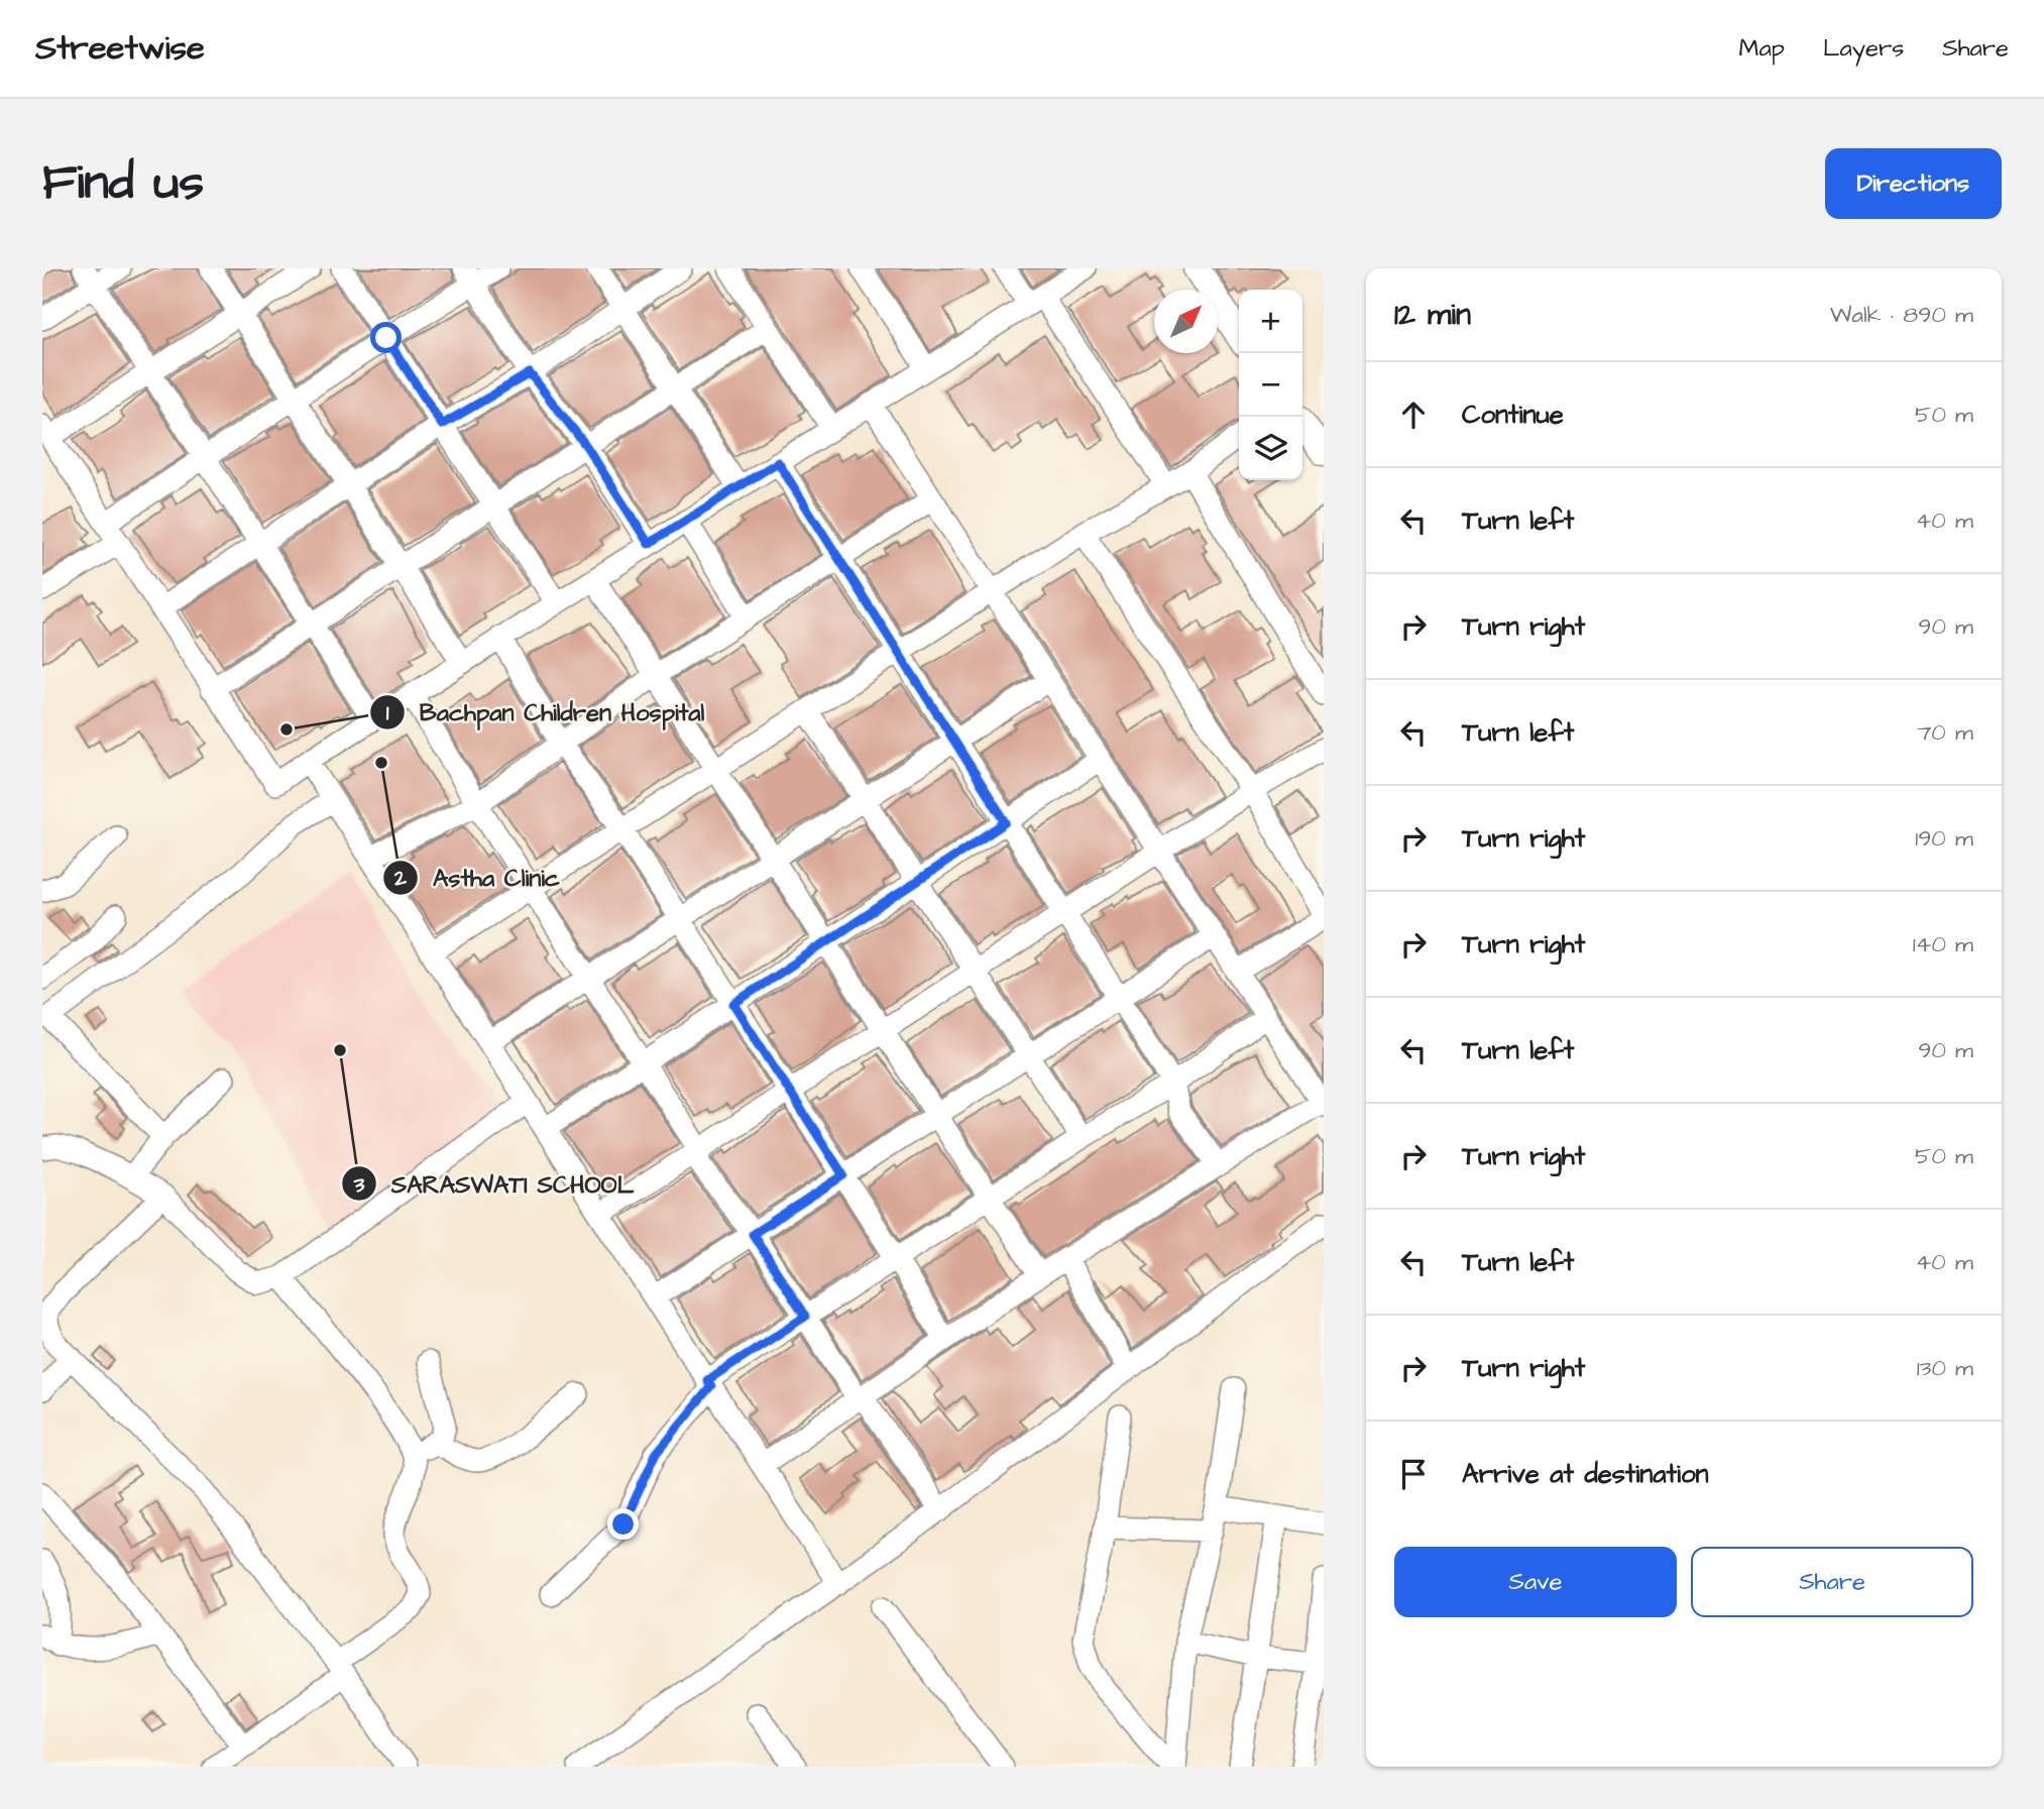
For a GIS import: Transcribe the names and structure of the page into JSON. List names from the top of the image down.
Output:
{
  "places": ["Bachpan Children Hospital", "Astha Clinic", "SARASWATI SCHOOL"],
  "north": "top right",
  "page": {
    "header": "Streetwise",
    "nav": ["Map", "Layers", "Share"],
    "buttons": [
      "Directions",
      ["Save", "Share"]
    ],
    "title": "Find us",
    "heading": ["12 min", "Walk · 890 m"],
    "map_buttons": ["+", "−"],
    "list": [
      ["Continue", "50 m"],
      ["Turn left", "40 m"],
      ["Turn right", "90 m"],
      ["Turn left", "70 m"],
      ["Turn right", "190 m"],
      ["Turn right", "140 m"],
      ["Turn left", "90 m"],
      ["Turn right", "50 m"],
      ["Turn left", "40 m"],
      ["Turn right", "130 m"],
      "Arrive at destination"
    ]
  }
}
